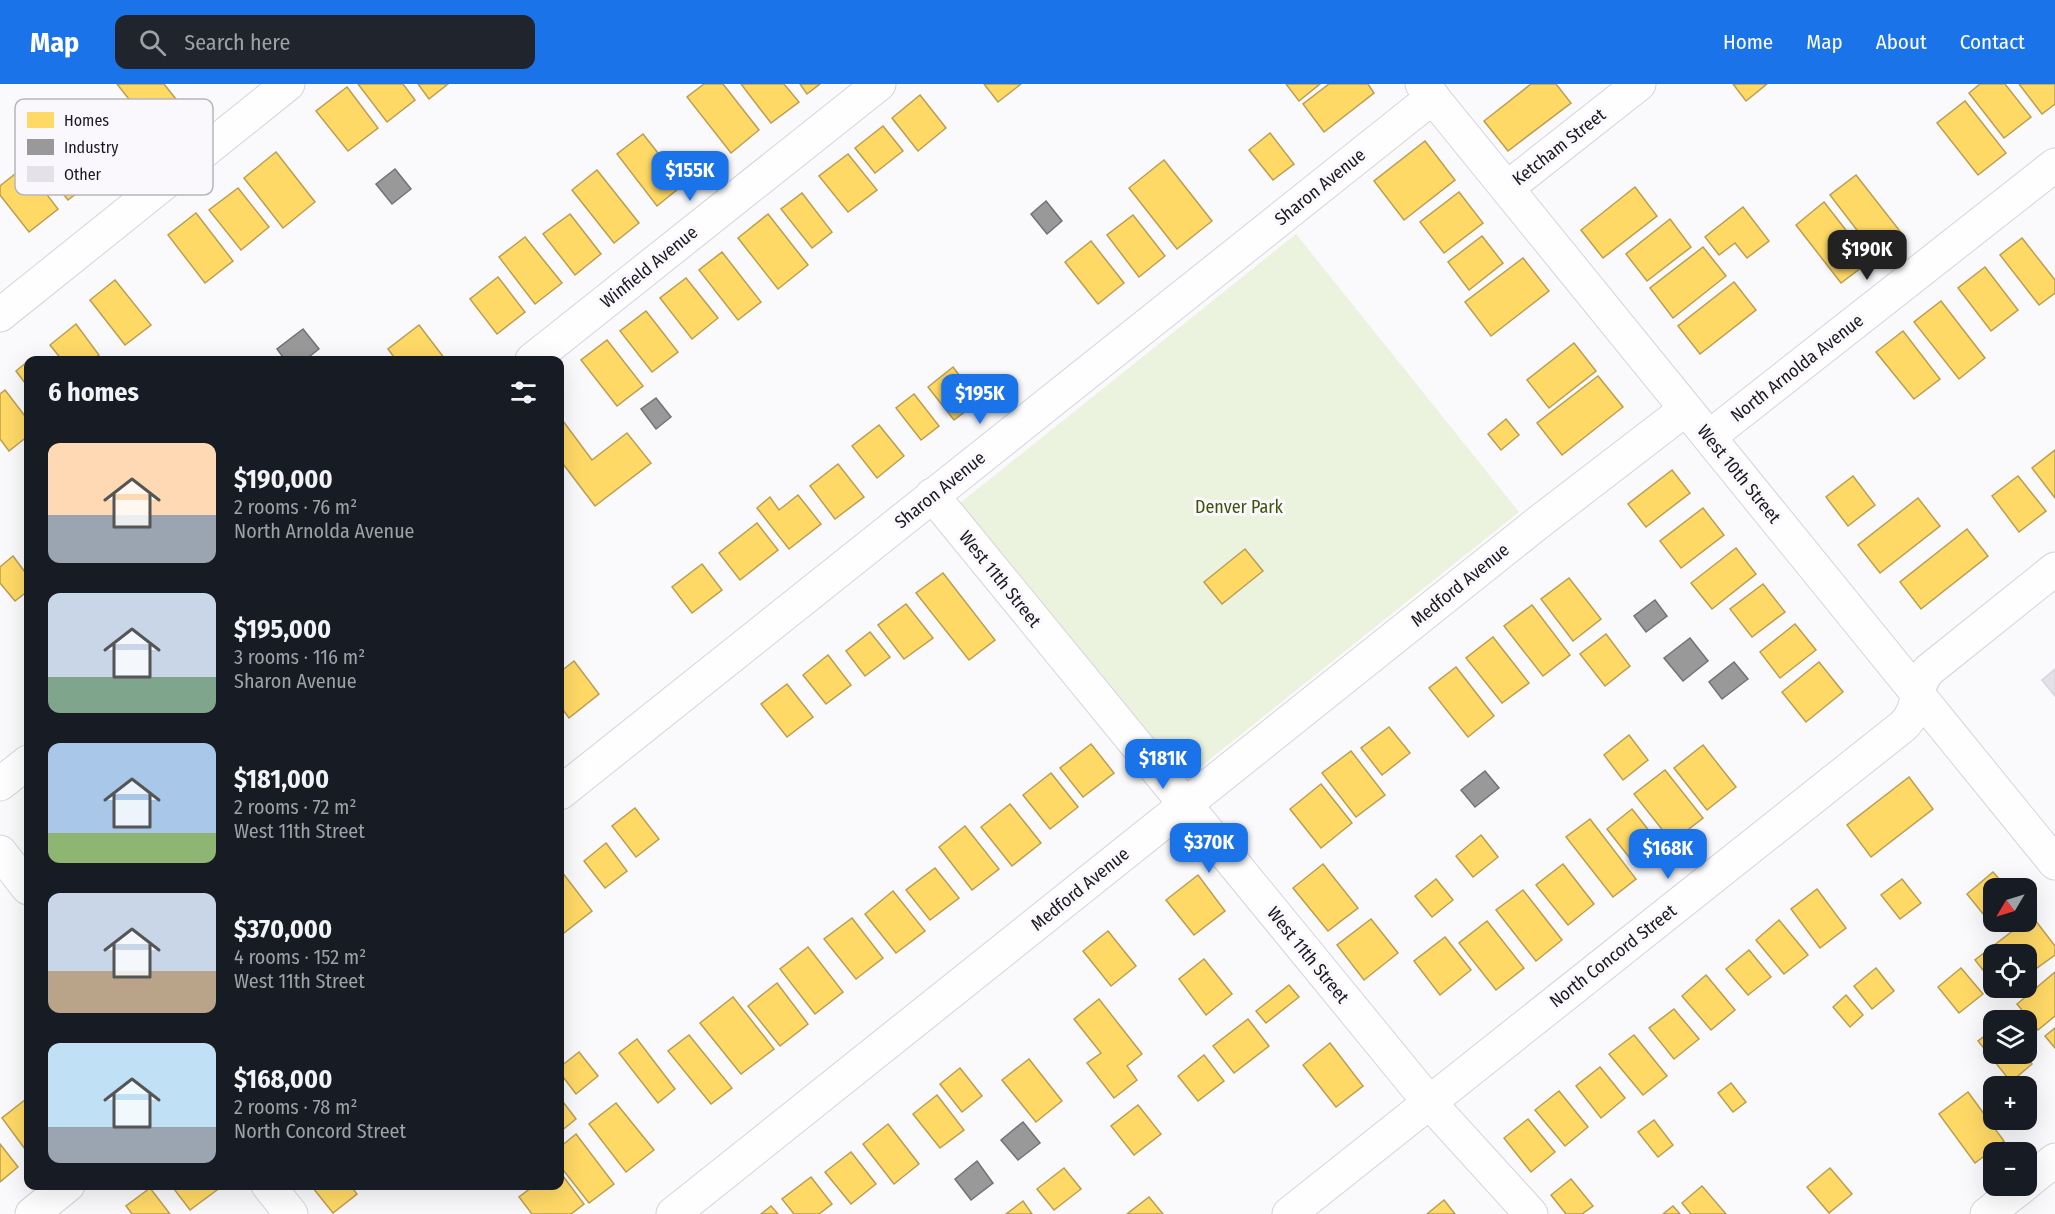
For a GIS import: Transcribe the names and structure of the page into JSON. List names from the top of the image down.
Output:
{
  "streets": {
    "street": [
      "Ketcham Street",
      "Sharon Avenue",
      "Winfield Avenue",
      "North Arnolda Avenue",
      "West 10th Street",
      "West 11th Street",
      "Medford Avenue",
      "North Concord Street"
    ]
  },
  "crossings": [
    ["Ketcham Street", "West 10th Street"],
    ["Sharon Avenue", "West 10th Street"],
    ["Sharon Avenue", "West 11th Street"],
    ["North Arnolda Avenue", "West 10th Street"],
    ["West 10th Street", "Medford Avenue"],
    ["West 10th Street", "North Concord Street"],
    ["West 11th Street", "Medford Avenue"],
    ["West 11th Street", "North Concord Street"]
  ],
  "parks": ["Denver Park"],
  "legend": ["Homes", "Industry", "Other"],
  "north": "bottom left",
  "page": {
    "header": "Map",
    "search": "Search here",
    "nav": [
      "Home",
      "Map",
      "About",
      "Contact"
    ],
    "price": [
      "$155K",
      "$190K",
      "$195K",
      "$181K",
      "$370K",
      "$168K"
    ],
    "heading": "6 homes",
    "list": [
      {
        "name": "$190,000",
        "note": "2 rooms · 76 m² · North Arnolda Avenue"
      },
      {
        "name": "$195,000",
        "note": "3 rooms · 116 m² · Sharon Avenue"
      },
      {
        "name": "$181,000",
        "note": "2 rooms · 72 m² · West 11th Street"
      },
      {
        "name": "$370,000",
        "note": "4 rooms · 152 m² · West 11th Street"
      },
      {
        "name": "$168,000",
        "note": "2 rooms · 78 m² · North Concord Street"
      }
    ],
    "map_buttons": ["+", "−"]
  }
}
